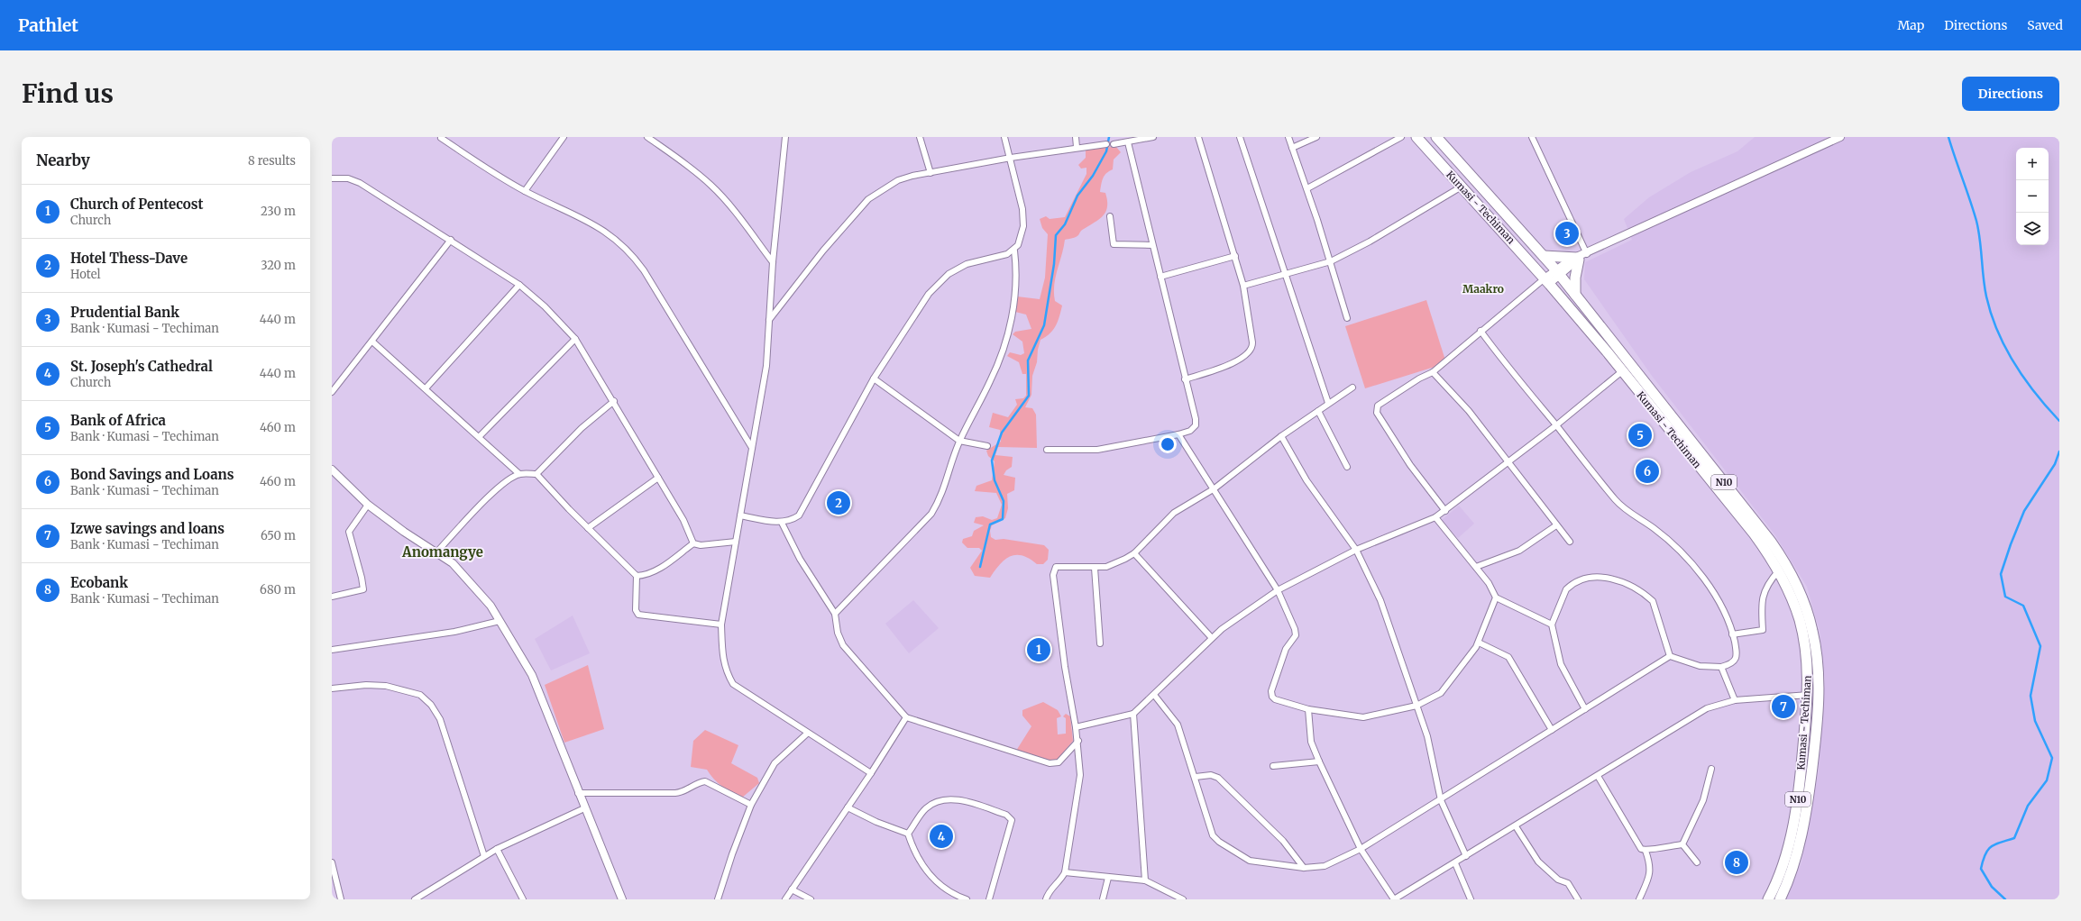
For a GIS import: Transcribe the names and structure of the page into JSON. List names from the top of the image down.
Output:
{
  "streets": {
    "highway": ["Kumasi - Techiman", "N10"]
  },
  "districts": ["Maakro", "Anomangye"],
  "page": {
    "header": "Pathlet",
    "nav": ["Map", "Directions", "Saved"],
    "buttons": "Directions",
    "title": "Find us",
    "heading": ["Nearby", "8 results"],
    "map_buttons": ["+", "−"],
    "list": [
      {
        "mark": "1",
        "name": "Church of Pentecost",
        "note": "Church",
        "value": "230 m"
      },
      {
        "mark": "2",
        "name": "Hotel Thess-Dave",
        "note": "Hotel",
        "value": "320 m"
      },
      {
        "mark": "3",
        "name": "Prudential Bank",
        "note": "Bank · Kumasi - Techiman",
        "value": "440 m"
      },
      {
        "mark": "4",
        "name": "St. Joseph's Cathedral",
        "note": "Church",
        "value": "440 m"
      },
      {
        "mark": "5",
        "name": "Bank of Africa",
        "note": "Bank · Kumasi - Techiman",
        "value": "460 m"
      },
      {
        "mark": "6",
        "name": "Bond Savings and Loans",
        "note": "Bank · Kumasi - Techiman",
        "value": "460 m"
      },
      {
        "mark": "7",
        "name": "Izwe savings and loans",
        "note": "Bank · Kumasi - Techiman",
        "value": "650 m"
      },
      {
        "mark": "8",
        "name": "Ecobank",
        "note": "Bank · Kumasi - Techiman",
        "value": "680 m"
      }
    ],
    "pins": [
      "3",
      "5",
      "6",
      "2",
      "1",
      "7",
      "4",
      "8"
    ]
  }
}
